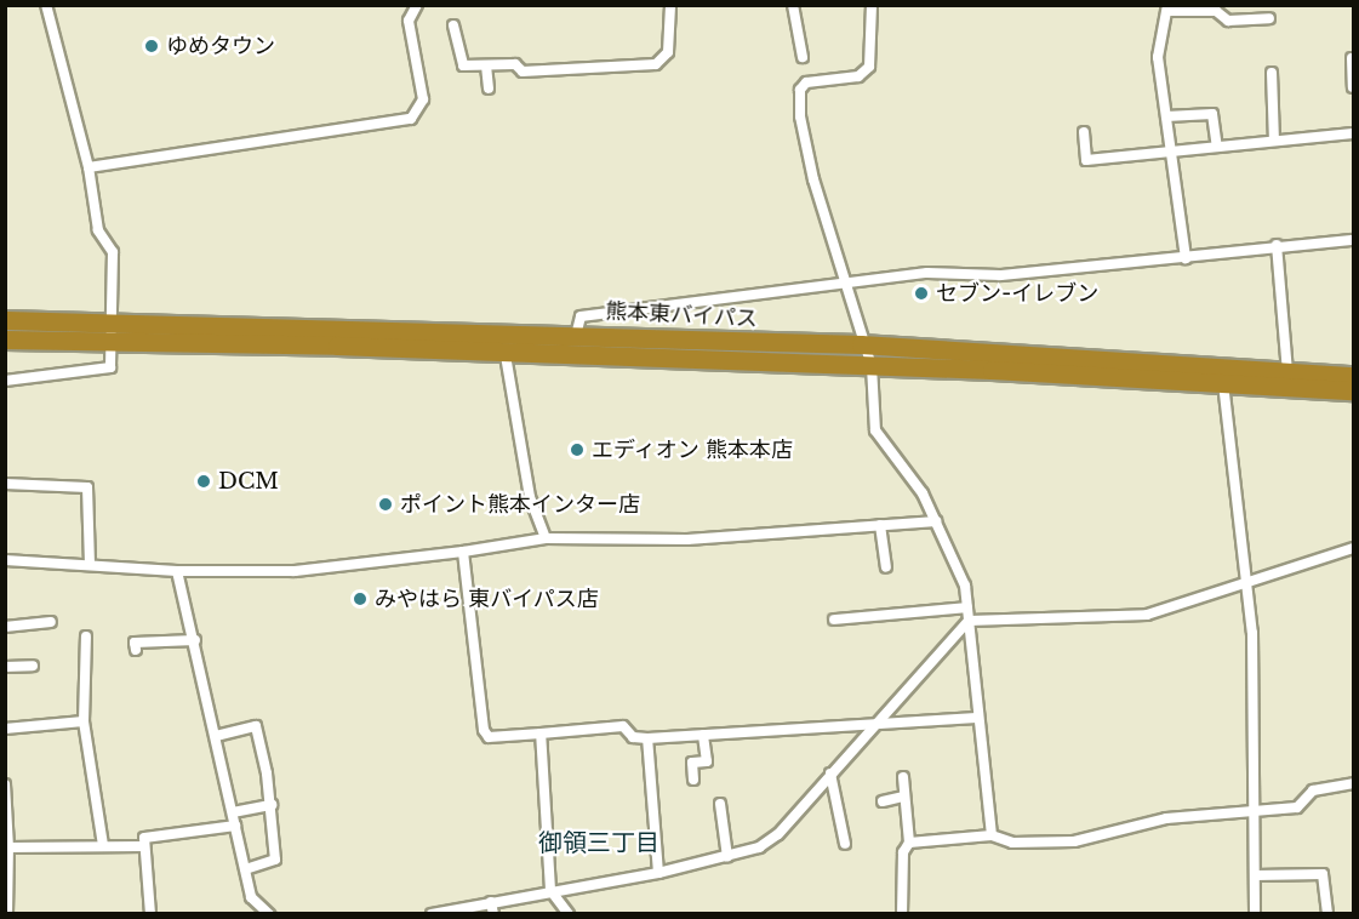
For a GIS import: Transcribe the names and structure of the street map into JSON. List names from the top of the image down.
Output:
{
  "streets": {
    "highway": ["熊本東バイパス"]
  },
  "districts": ["御領三丁目"],
  "places": [
    "ゆめタウン",
    "セブン-イレブン",
    "エディオン 熊本本店",
    "DCM",
    "ポイント熊本インター店",
    "みやはら 東バイパス店"
  ]
}
